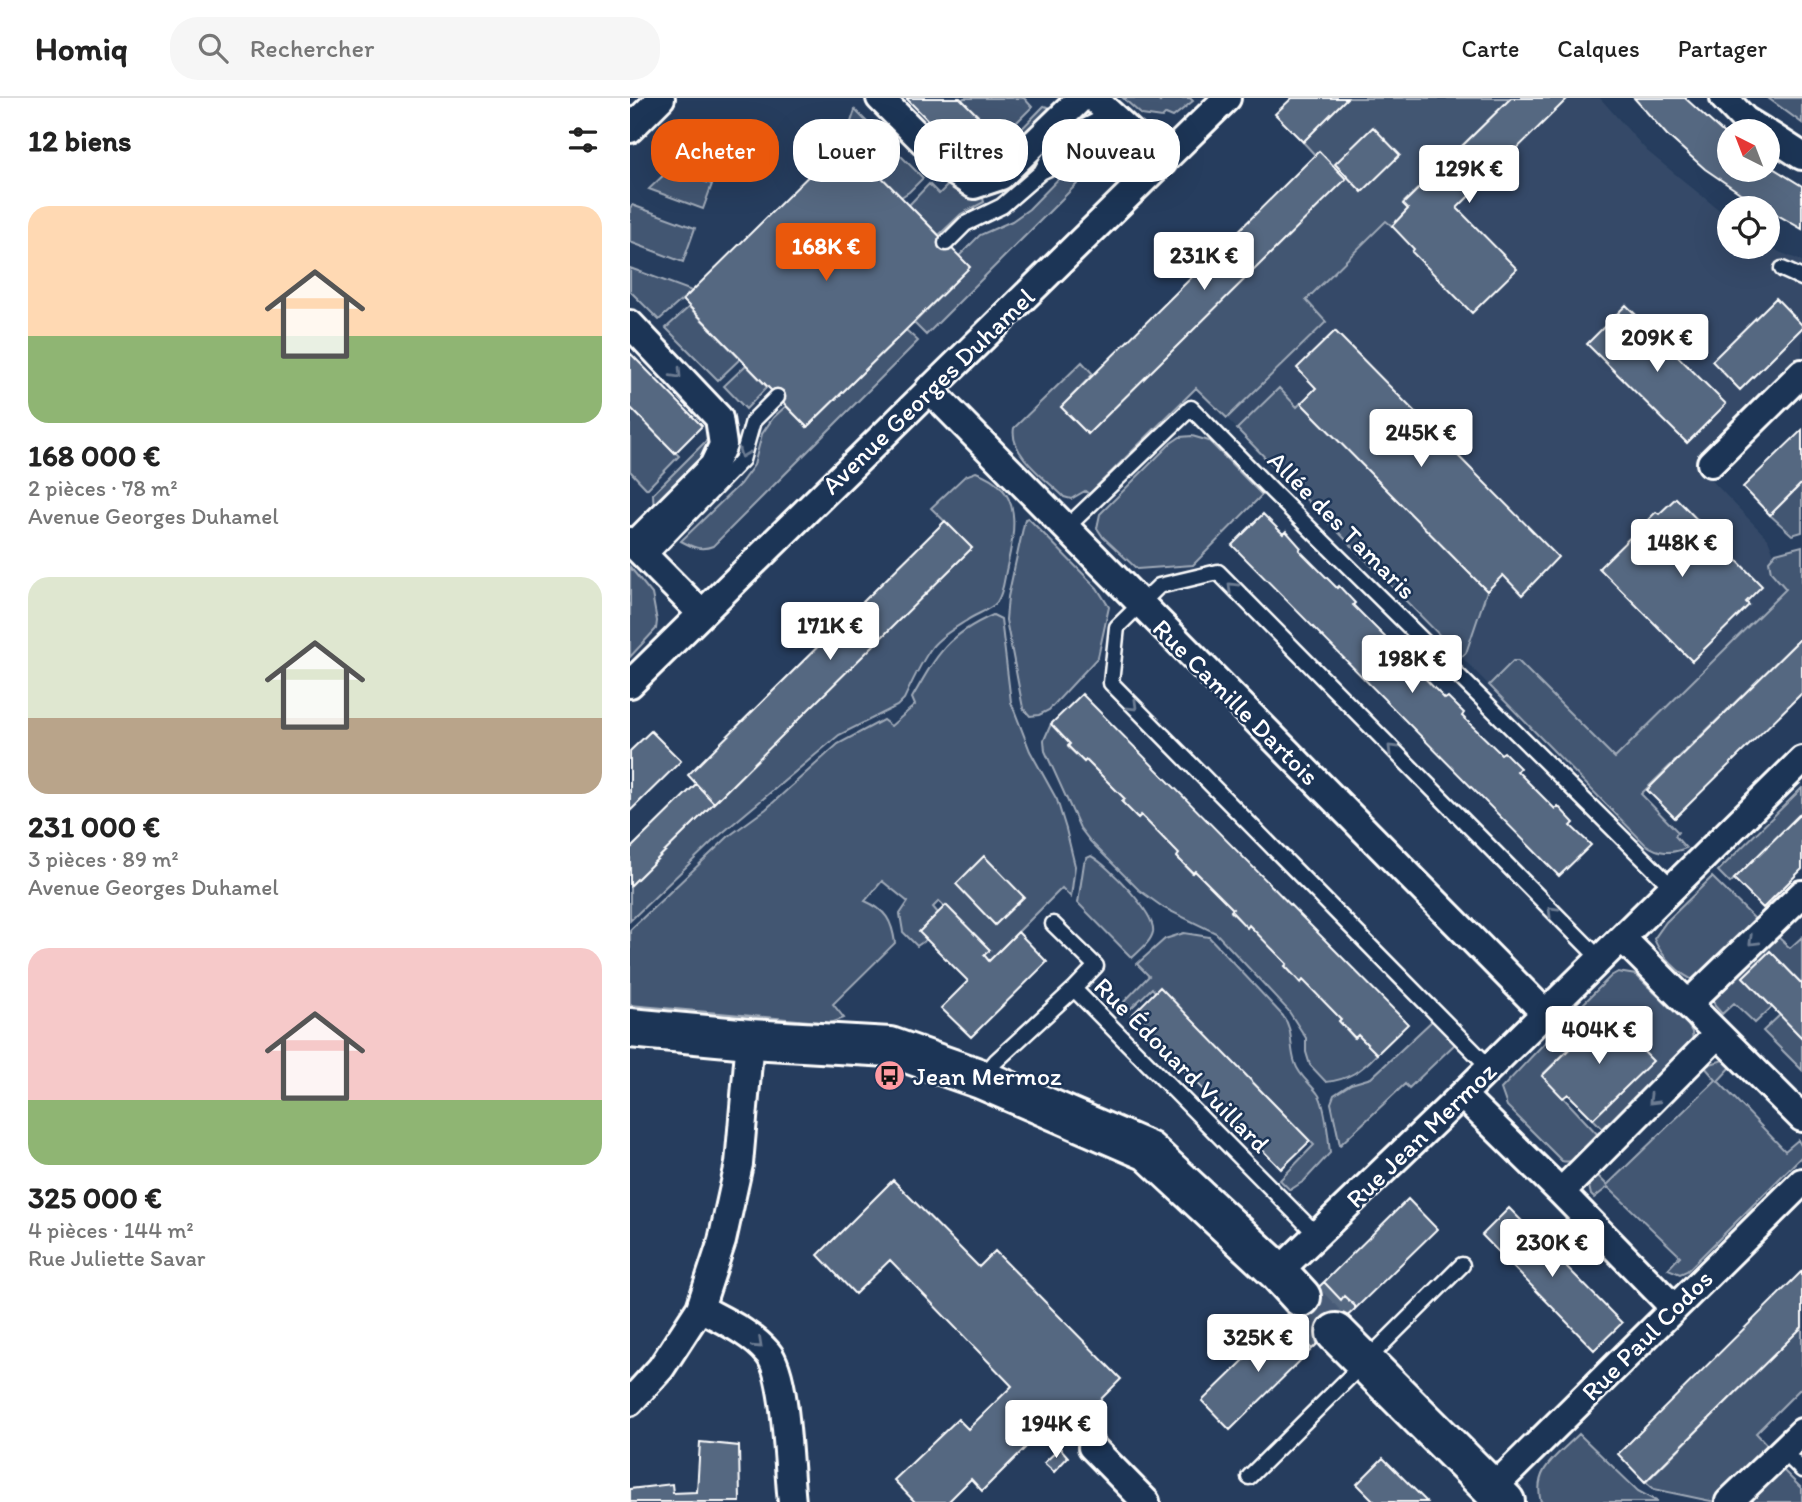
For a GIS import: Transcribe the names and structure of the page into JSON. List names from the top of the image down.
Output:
{
  "streets": {
    "street": [
      "Avenue Georges Duhamel",
      "Rue Camille Dartois",
      "Rue Jean Mermoz",
      "Rue Paul Codos"
    ],
    "lane": ["Allée des Tamaris", "Rue Édouard Vuillard"]
  },
  "crossings": [
    ["Avenue Georges Duhamel", "Rue Camille Dartois"],
    ["Allée des Tamaris", "Rue Camille Dartois"],
    ["Allée des Tamaris", "Rue Jean Mermoz"],
    ["Rue Camille Dartois", "Rue Jean Mermoz"],
    ["Rue Édouard Vuillard", "Rue Jean Mermoz"]
  ],
  "places": {
    "bus stop": ["Jean Mermoz"]
  },
  "north": "top left",
  "page": {
    "header": "Homiq",
    "search": "Rechercher",
    "nav": ["Carte", "Calques", "Partager"],
    "heading": "12 biens",
    "chip": [
      "Acheter",
      "Louer",
      "Filtres",
      "Nouveau"
    ],
    "price": [
      "129K €",
      "168K €",
      "231K €",
      "209K €",
      "245K €",
      "148K €",
      "171K €",
      "198K €",
      "404K €",
      "230K €",
      "325K €",
      "194K €"
    ],
    "list": [
      {
        "name": "168 000 €",
        "note": "2 pièces · 78 m² · Avenue Georges Duhamel"
      },
      {
        "name": "231 000 €",
        "note": "3 pièces · 89 m² · Avenue Georges Duhamel"
      },
      {
        "name": "325 000 €",
        "note": "4 pièces · 144 m² · Rue Juliette Savar"
      }
    ]
  }
}
